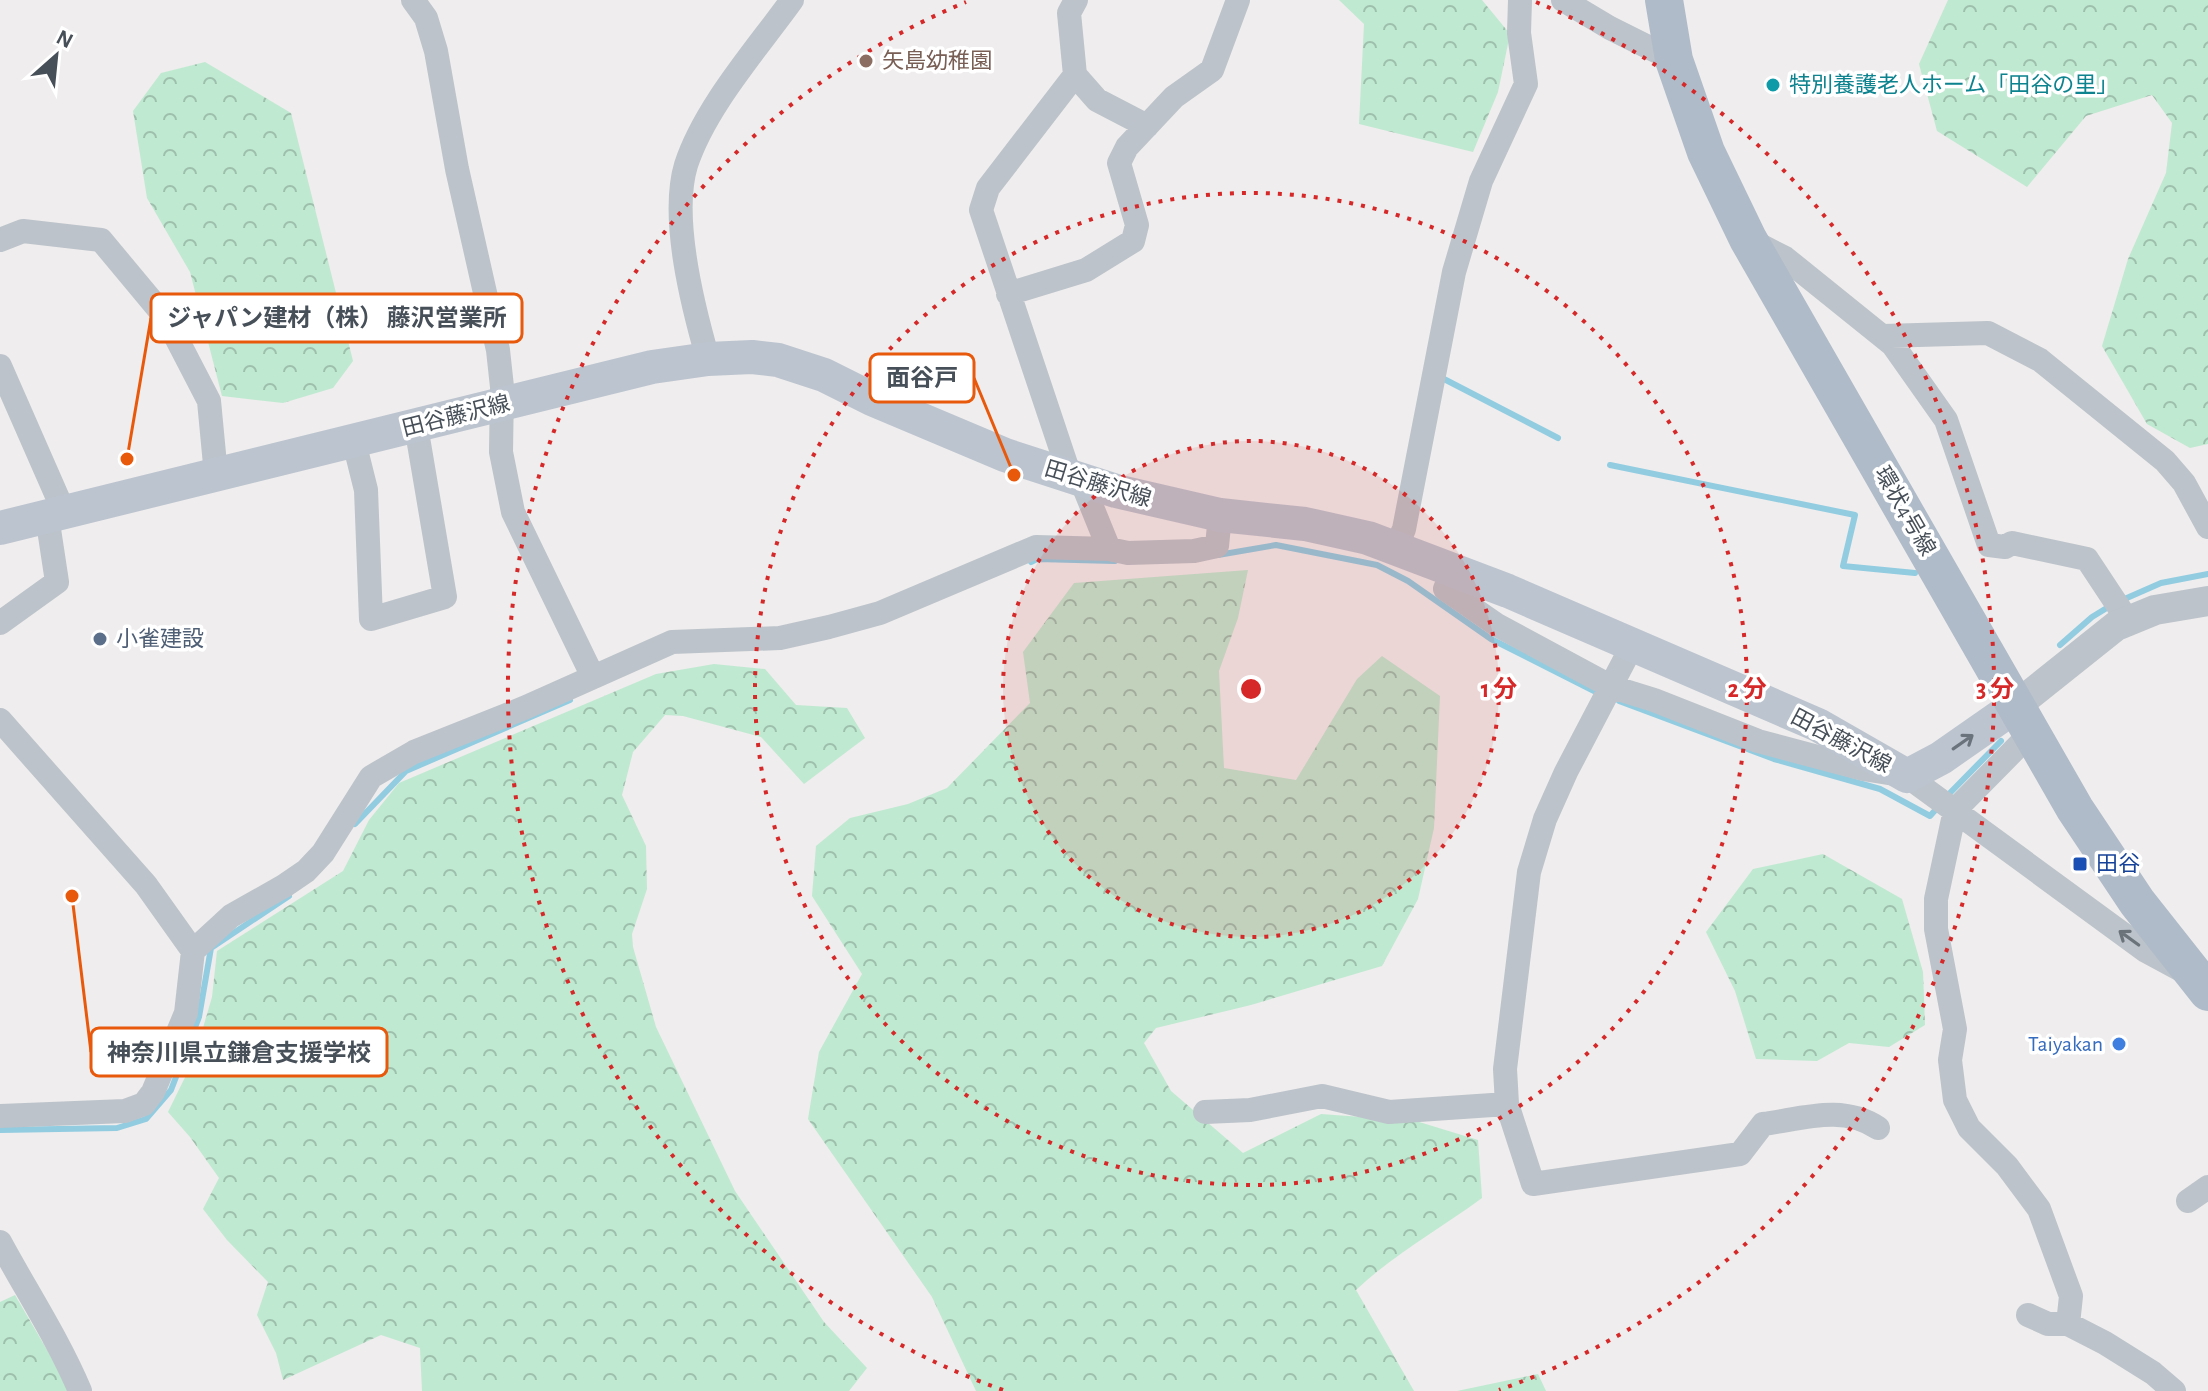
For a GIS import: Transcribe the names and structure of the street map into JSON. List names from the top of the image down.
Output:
{
  "streets": {
    "main road": ["田谷藤沢線", "環状4号線"]
  },
  "crossings": [
    ["田谷藤沢線", "環状4号線"]
  ],
  "places": {
    "other": [
      "矢島幼稚園",
      "特別養護老人ホーム「田谷の里」",
      "ジャパン建材（株） 藤沢営業所",
      "面谷戸",
      "小雀建設",
      "神奈川県立鎌倉支援学校",
      "Taiyakan"
    ],
    "transit": ["田谷"]
  },
  "north": "top right",
  "rings": ["1 分", "2 分", "3 分"]
}
